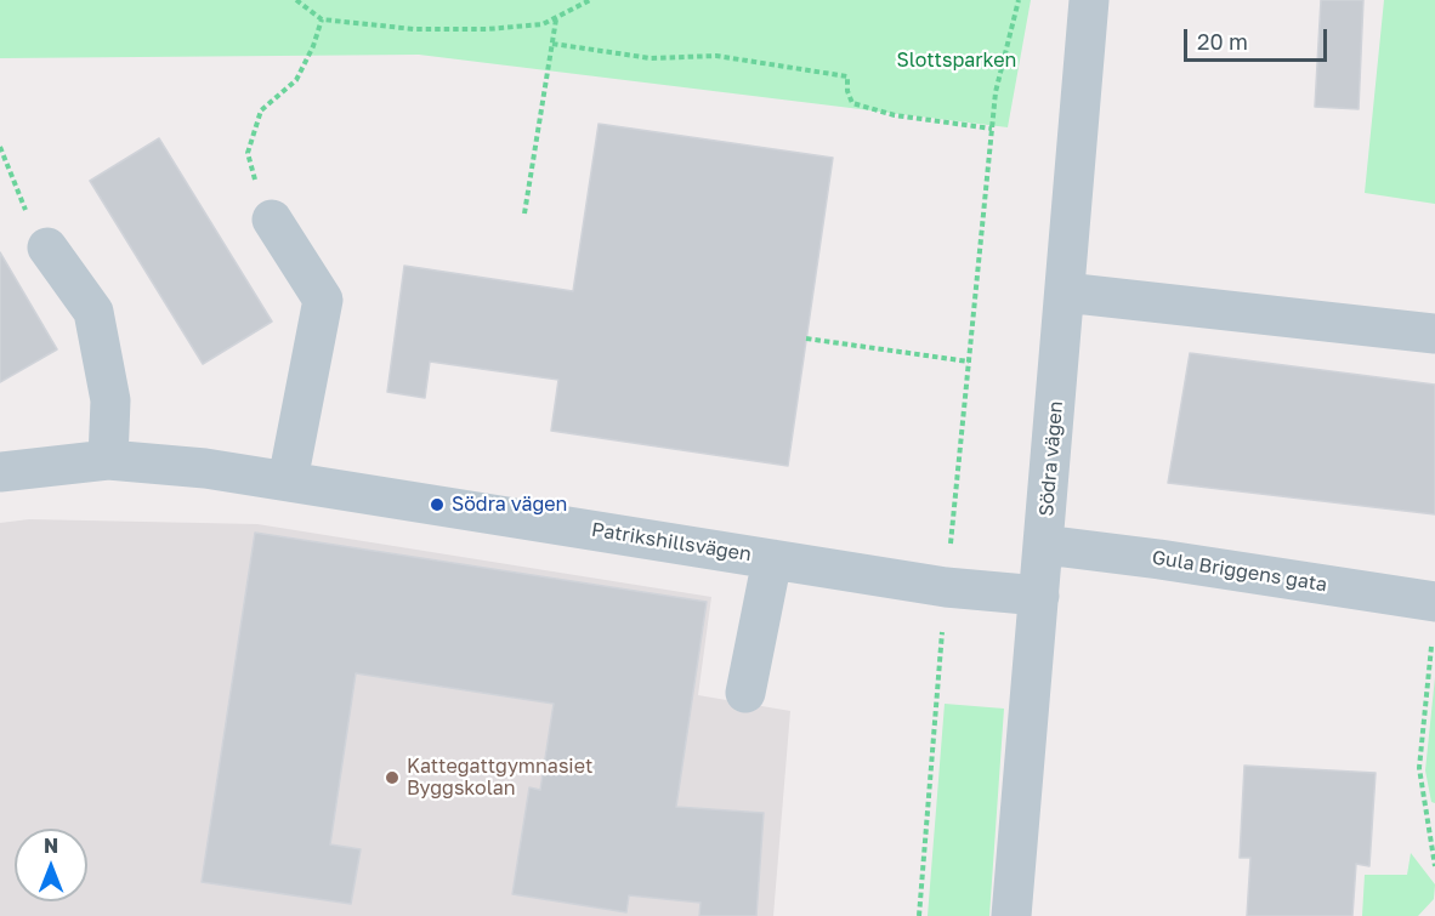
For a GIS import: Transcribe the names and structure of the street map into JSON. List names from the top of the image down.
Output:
{
  "streets": {
    "street": ["Södra vägen", "Patrikshillsvägen", "Gula Briggens gata"]
  },
  "crossings": [
    ["Södra vägen", "Patrikshillsvägen"],
    ["Södra vägen", "Gula Briggens gata"]
  ],
  "parks": ["Slottsparken"],
  "places": ["Södra vägen", "Kattegattgymnasiet Byggskolan"],
  "scale_bar": "20 m",
  "north": "top"
}
